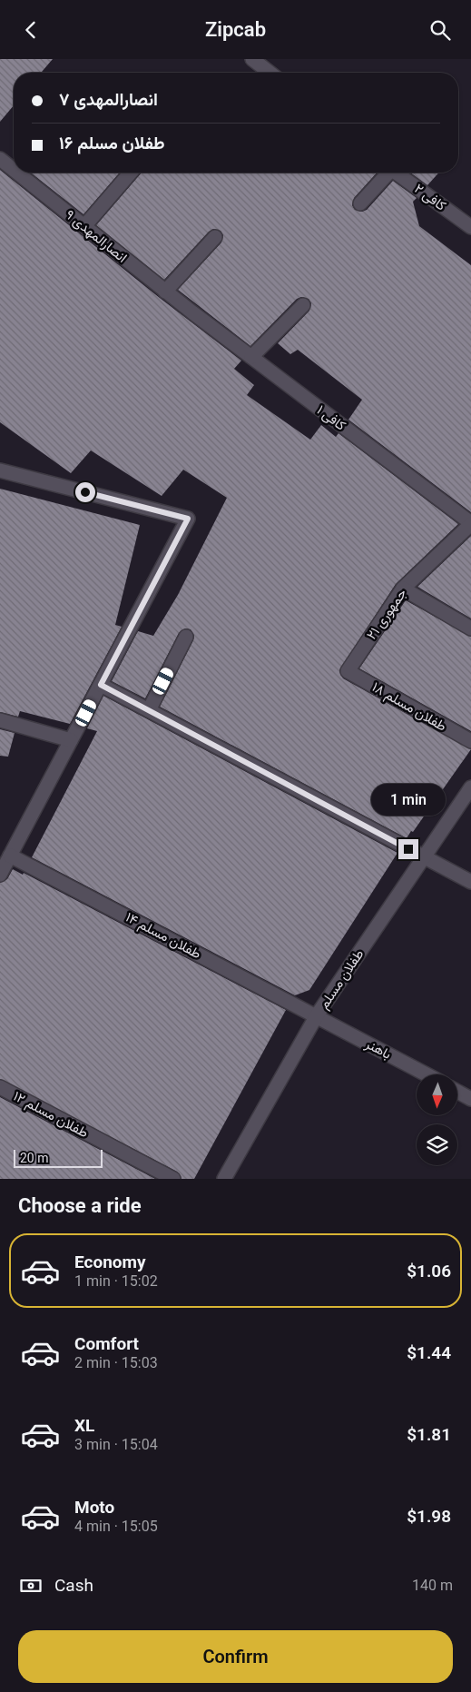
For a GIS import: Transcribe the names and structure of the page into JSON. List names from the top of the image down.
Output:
{
  "streets": {
    "street": [
      "کافی ۲",
      "انصارالمهدی ۹",
      "کافی ۱",
      "جمهوری ۲۱",
      "طفلان مسلم ۱۸",
      "طفلان مسلم ۱۴",
      "طفلان مسلم",
      "باهنر",
      "طفلان مسلم ۱۲"
    ]
  },
  "crossings": [
    ["انصارالمهدی ۹", "کافی ۱"],
    ["کافی ۱", "جمهوری ۲۱"],
    ["جمهوری ۲۱", "طفلان مسلم ۱۸"],
    ["طفلان مسلم ۱۴", "طفلان مسلم"],
    ["طفلان مسلم ۱۴", "باهنر"],
    ["طفلان مسلم", "باهنر"]
  ],
  "scale_bar": "20 m",
  "north": "bottom",
  "page": {
    "header": "Zipcab",
    "banner": ["انصارالمهدی ۷", "طفلان مسلم ۱۶"],
    "bubble": "1 min",
    "scale": "20 m",
    "heading": "Choose a ride",
    "list": [
      {
        "name": "Economy",
        "note": "1 min · 15:02",
        "value": "$1.06"
      },
      {
        "name": "Comfort",
        "note": "2 min · 15:03",
        "value": "$1.44"
      },
      {
        "name": "XL",
        "note": "3 min · 15:04",
        "value": "$1.81"
      },
      {
        "name": "Moto",
        "note": "4 min · 15:05",
        "value": "$1.98"
      }
    ],
    "pay": ["Cash", "140 m"],
    "buttons": "Confirm"
  }
}
